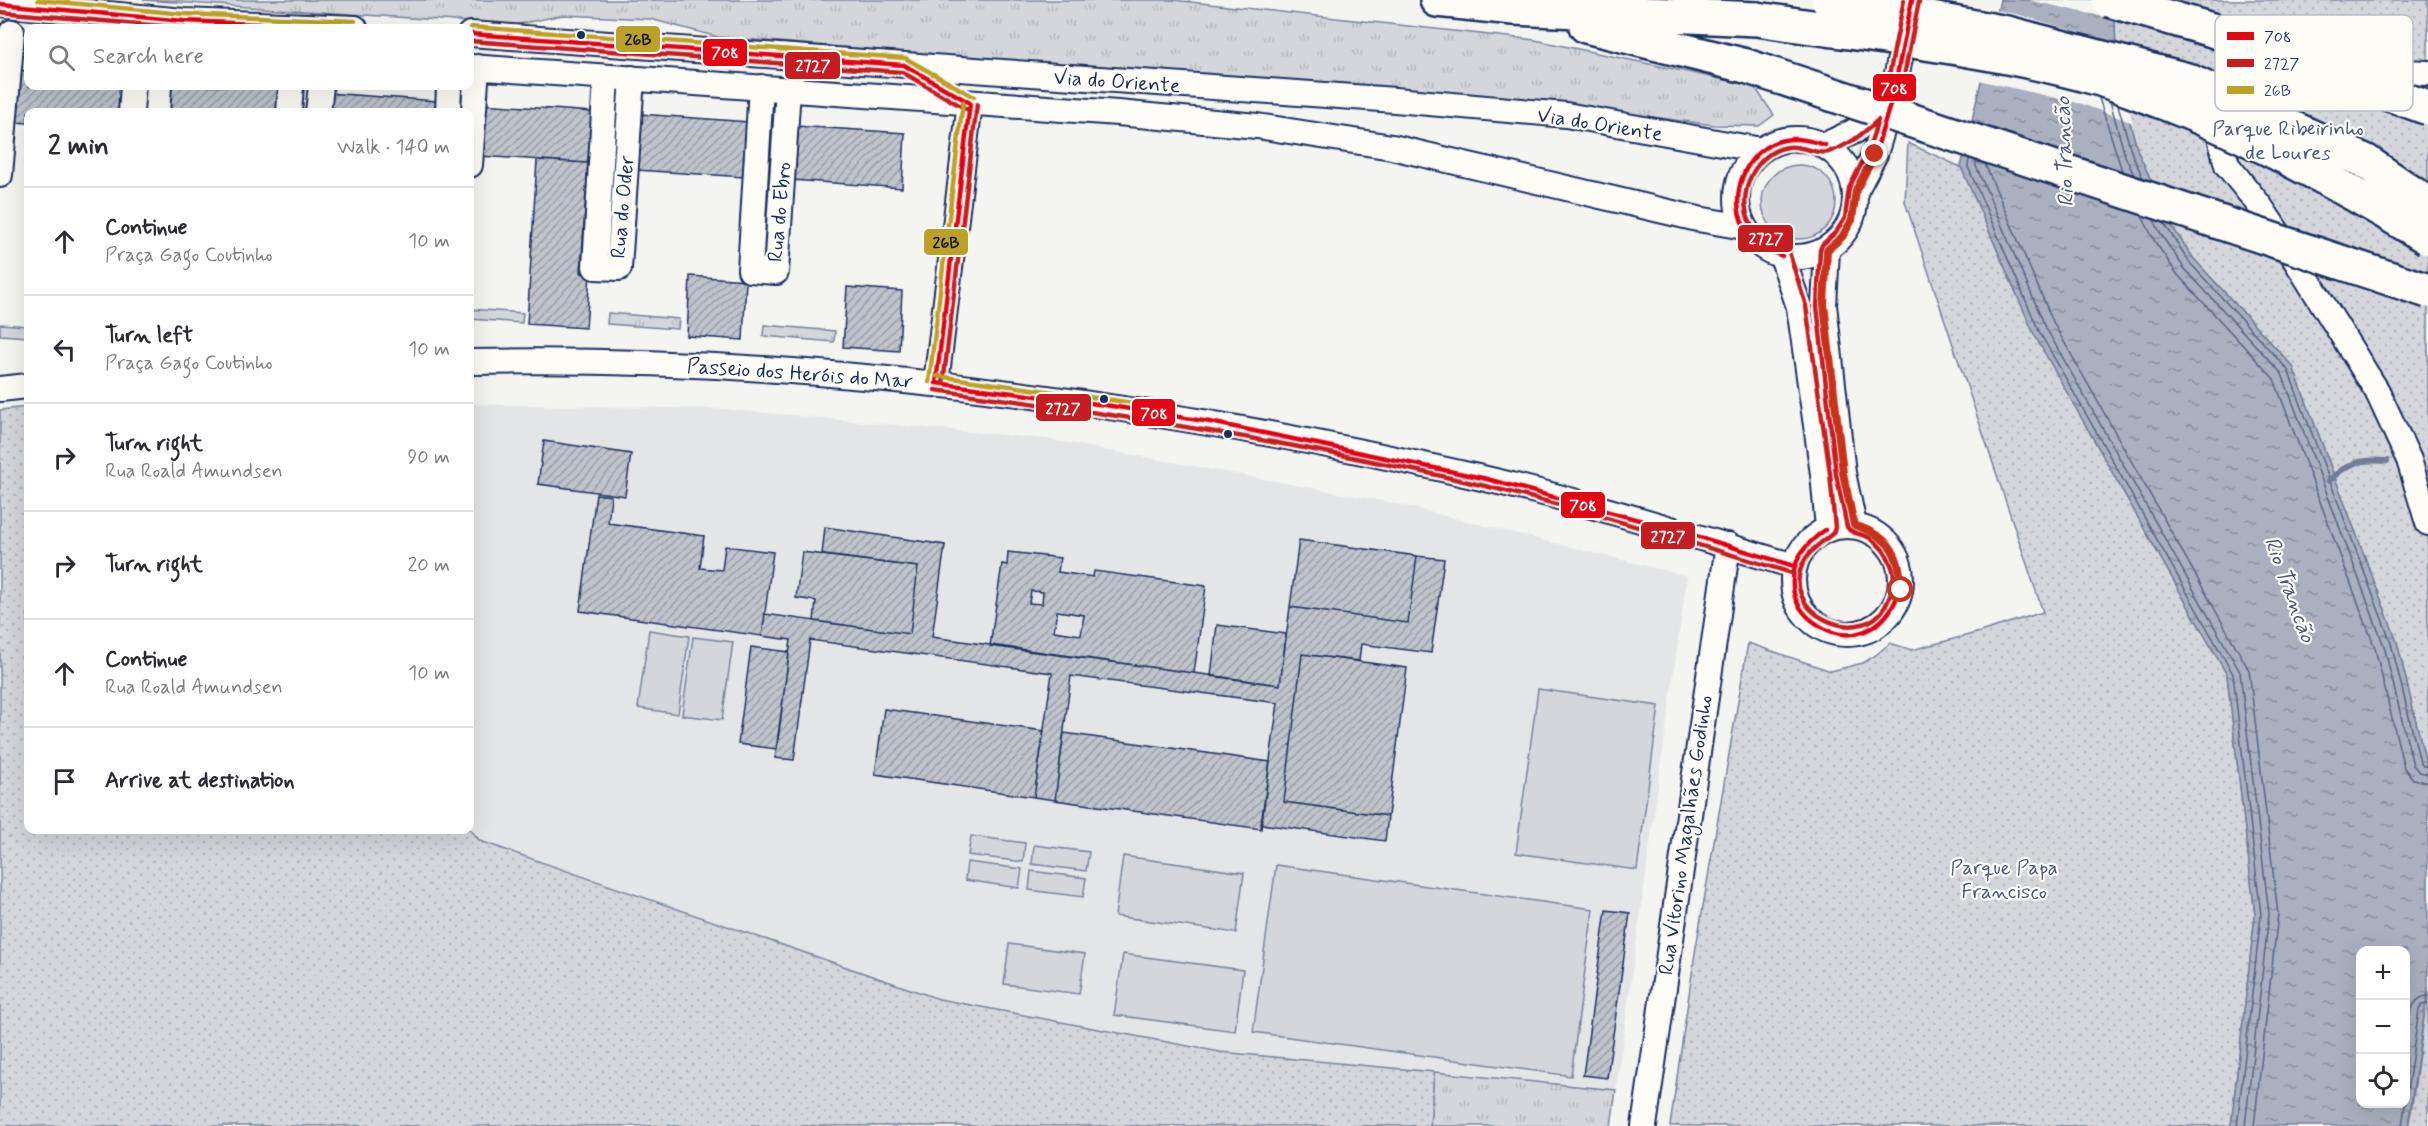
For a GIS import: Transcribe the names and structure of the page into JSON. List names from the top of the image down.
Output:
{
  "streets": {
    "street": [
      "Via do Oriente",
      "Rua do Oder",
      "Rua do Ebro",
      "Passeio dos Heróis do Mar",
      "Rua Vitorino Magalhães Godinho"
    ]
  },
  "crossings": [
    ["Via do Oriente", "Rua do Oder"],
    ["Via do Oriente", "Rua do Ebro"],
    ["Passeio dos Heróis do Mar", "Rua Vitorino Magalhães Godinho"]
  ],
  "water": ["Rio Trancão"],
  "parks": ["Parque Ribeirinho de Loures", "Parque Papa Francisco"],
  "lines": ["transit line 708", "transit line 2727", "transit line 26B"],
  "legend": ["708", "2727", "26B"],
  "page": {
    "search": "Search here",
    "heading": ["2 min", "Walk · 140 m"],
    "list": [
      ["Continue", "Praça Gago Coutinho", "10 m"],
      ["Turn left", "Praça Gago Coutinho", "10 m"],
      ["Turn right", "Rua Roald Amundsen", "90 m"],
      ["Turn right", "20 m"],
      ["Continue", "Rua Roald Amundsen", "10 m"],
      "Arrive at destination"
    ],
    "map_buttons": ["+", "−"]
  }
}
